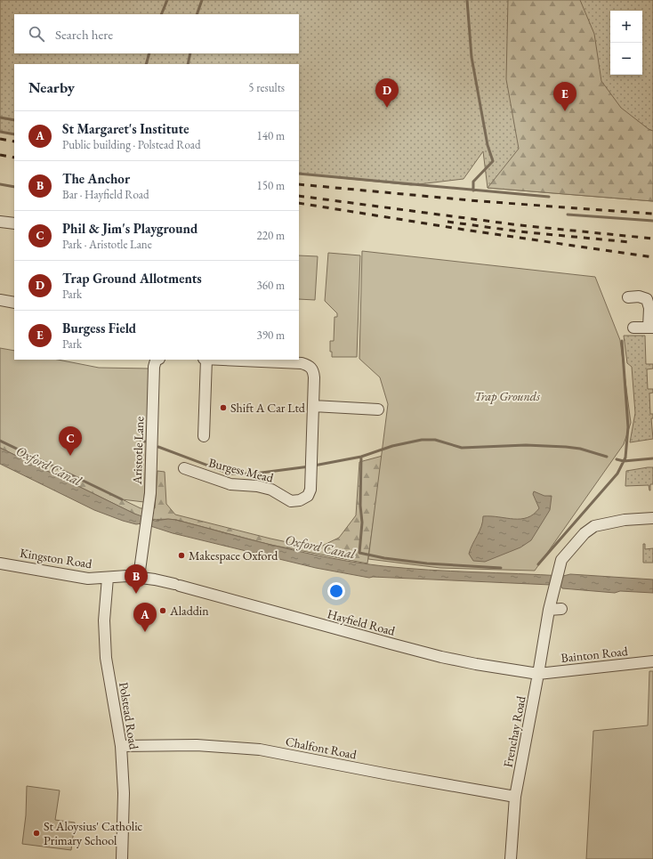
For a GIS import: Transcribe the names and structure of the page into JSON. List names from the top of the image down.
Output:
{
  "streets": {
    "street": [
      "Aristotle Lane",
      "Burgess Mead",
      "Kingston Road",
      "Hayfield Road",
      "Bainton Road",
      "Polstead Road",
      "Frenchay Road",
      "Chalfont Road"
    ]
  },
  "crossings": [
    ["Aristotle Lane", "Hayfield Road"],
    ["Kingston Road", "Hayfield Road"],
    ["Kingston Road", "Polstead Road"],
    ["Hayfield Road", "Bainton Road"],
    ["Hayfield Road", "Polstead Road"],
    ["Hayfield Road", "Frenchay Road"],
    ["Bainton Road", "Frenchay Road"],
    ["Polstead Road", "Chalfont Road"],
    ["Frenchay Road", "Chalfont Road"]
  ],
  "water": ["Oxford Canal"],
  "parks": ["Trap Grounds"],
  "places": [
    "Shift A Car Ltd",
    "Makespace Oxford",
    "Aladdin",
    "St Aloysius' Catholic Primary School"
  ],
  "page": {
    "map_buttons": ["+", "−"],
    "search": "Search here",
    "heading": ["Nearby", "5 results"],
    "pins": [
      "D",
      "E",
      "C",
      "B",
      "A"
    ],
    "list": [
      {
        "mark": "A",
        "name": "St Margaret's Institute",
        "note": "Public building · Polstead Road",
        "value": "140 m"
      },
      {
        "mark": "B",
        "name": "The Anchor",
        "note": "Bar · Hayfield Road",
        "value": "150 m"
      },
      {
        "mark": "C",
        "name": "Phil & Jim's Playground",
        "note": "Park · Aristotle Lane",
        "value": "220 m"
      },
      {
        "mark": "D",
        "name": "Trap Ground Allotments",
        "note": "Park",
        "value": "360 m"
      },
      {
        "mark": "E",
        "name": "Burgess Field",
        "note": "Park",
        "value": "390 m"
      }
    ]
  }
}
